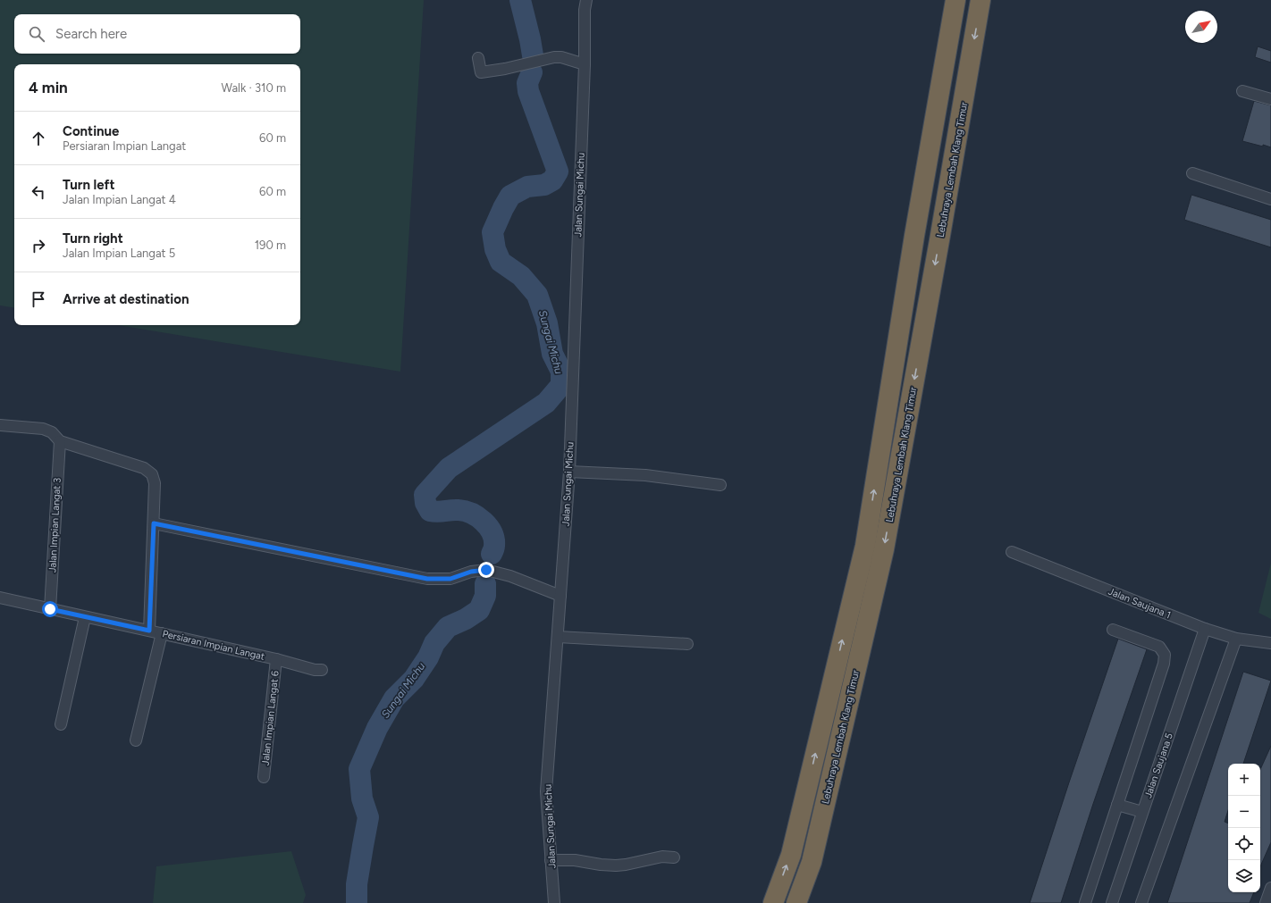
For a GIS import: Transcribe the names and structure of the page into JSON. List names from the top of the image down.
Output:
{
  "streets": {
    "highway": ["Lebuhraya Lembah Klang Timur"],
    "street": [
      "Jalan Sungai Michu",
      "Jalan Impian Langat 3",
      "Jalan Saujana 1",
      "Persiaran Impian Langat",
      "Jalan Impian Langat 6",
      "Jalan Saujana 5"
    ]
  },
  "crossings": [
    ["Jalan Impian Langat 3", "Persiaran Impian Langat"],
    ["Jalan Saujana 1", "Jalan Saujana 5"],
    ["Persiaran Impian Langat", "Jalan Impian Langat 6"]
  ],
  "water": ["Sungai Michu"],
  "north": "top right",
  "page": {
    "search": "Search here",
    "heading": ["4 min", "Walk · 310 m"],
    "list": [
      ["Continue", "Persiaran Impian Langat", "60 m"],
      ["Turn left", "Jalan Impian Langat 4", "60 m"],
      ["Turn right", "Jalan Impian Langat 5", "190 m"],
      "Arrive at destination"
    ],
    "map_buttons": ["+", "−"]
  }
}
